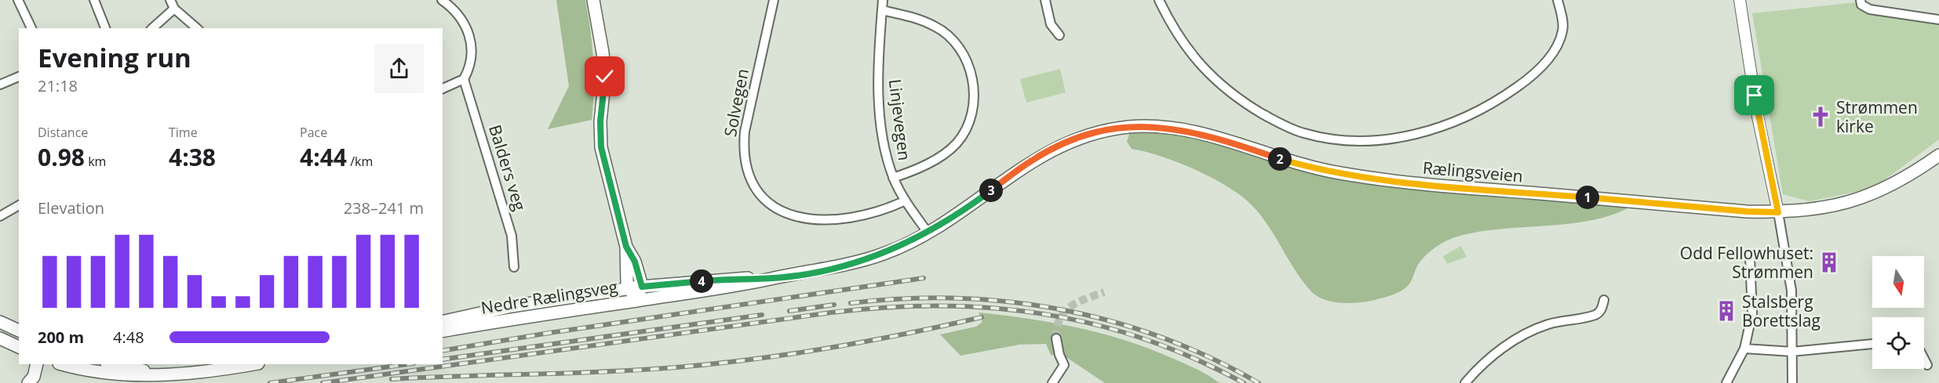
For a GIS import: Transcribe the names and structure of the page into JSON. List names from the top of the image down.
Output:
{
  "streets": {
    "main road": ["Rælingsveien", "Nedre Rælingsveg"],
    "street": ["Solvegen", "Linjevegen", "Balders veg"]
  },
  "crossings": [
    ["Solvegen", "Linjevegen"],
    ["Linjevegen", "Nedre Rælingsveg"],
    ["Rælingsveien", "Nedre Rælingsveg"]
  ],
  "places": {
    "church": ["Strømmen kirke"],
    "building": ["Odd Fellowhuset: Strømmen", "Stalsberg Borettslag"]
  },
  "north": "bottom",
  "page": {
    "heading": ["Evening run", "21:18"],
    "stats": [
      ["Distance", "0.98 km"],
      ["Time", "4:38"],
      ["Pace", "4:44 /km"]
    ],
    "pins": [
      "2",
      "3",
      "1",
      "4"
    ],
    "chart": ["Elevation", "238–241 m"],
    "list": [
      {
        "name": "200 m",
        "note": "4:48"
      }
    ]
  }
}
